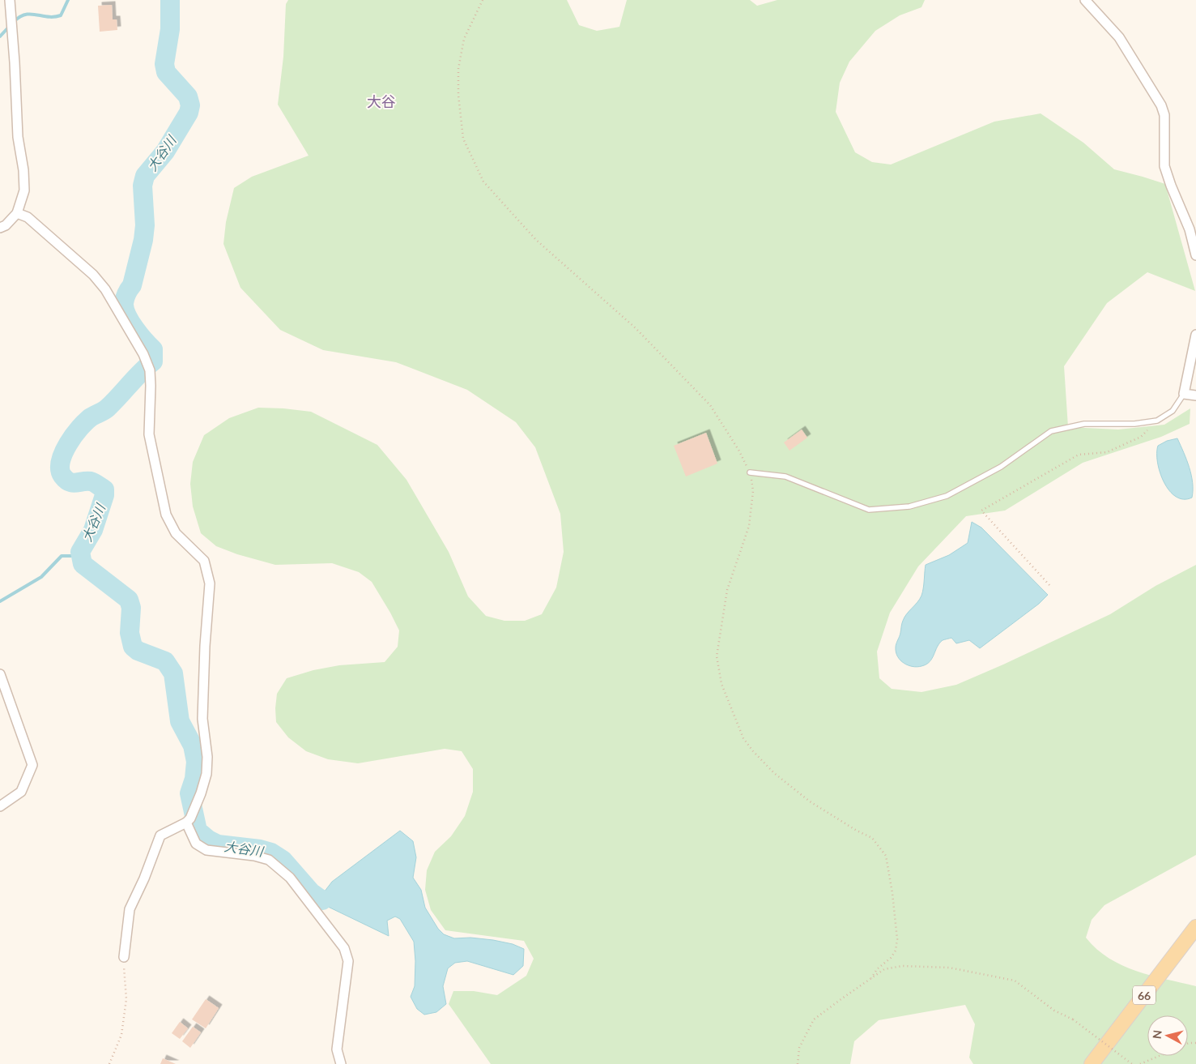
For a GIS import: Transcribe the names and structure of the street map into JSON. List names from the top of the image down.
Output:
{
  "streets": {
    "main road": ["66"]
  },
  "districts": ["大谷"],
  "water": ["大谷川"],
  "north": "left"
}
